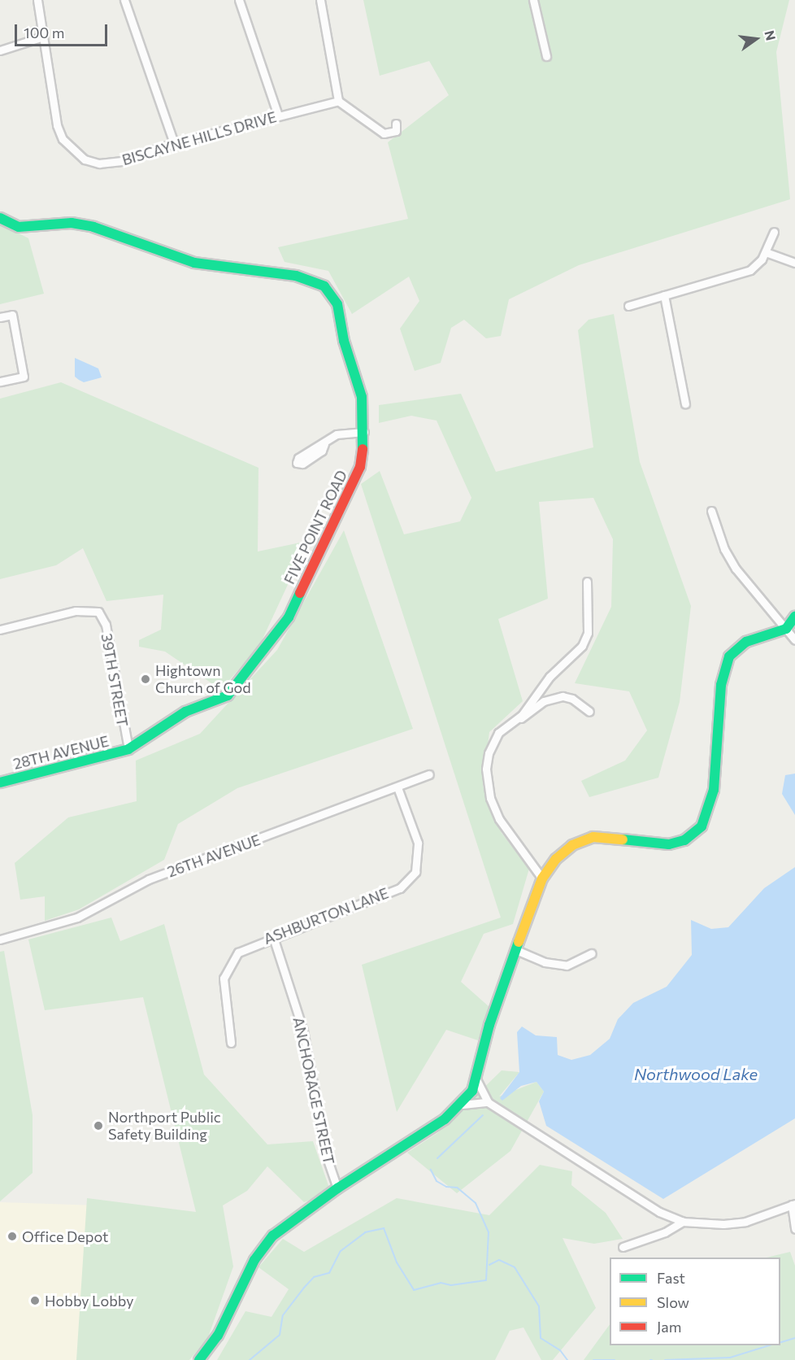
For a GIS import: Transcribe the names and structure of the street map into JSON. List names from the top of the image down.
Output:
{
  "streets": {
    "street": [
      "BISCAYNE HILLS DRIVE",
      "FIVE POINT ROAD",
      "39TH STREET",
      "28TH AVENUE",
      "26TH AVENUE",
      "ASHBURTON LANE",
      "ANCHORAGE STREET"
    ]
  },
  "crossings": [
    ["FIVE POINT ROAD", "39TH STREET"],
    ["FIVE POINT ROAD", "28TH AVENUE"],
    ["39TH STREET", "28TH AVENUE"],
    ["26TH AVENUE", "ASHBURTON LANE"],
    ["ASHBURTON LANE", "ANCHORAGE STREET"]
  ],
  "water": ["Northwood Lake"],
  "places": [
    "Hightown Church of God",
    "Northport Public Safety Building",
    "Office Depot",
    "Hobby Lobby"
  ],
  "legend": ["Fast", "Slow", "Jam"],
  "scale_bar": "100 m",
  "north": "right"
}
